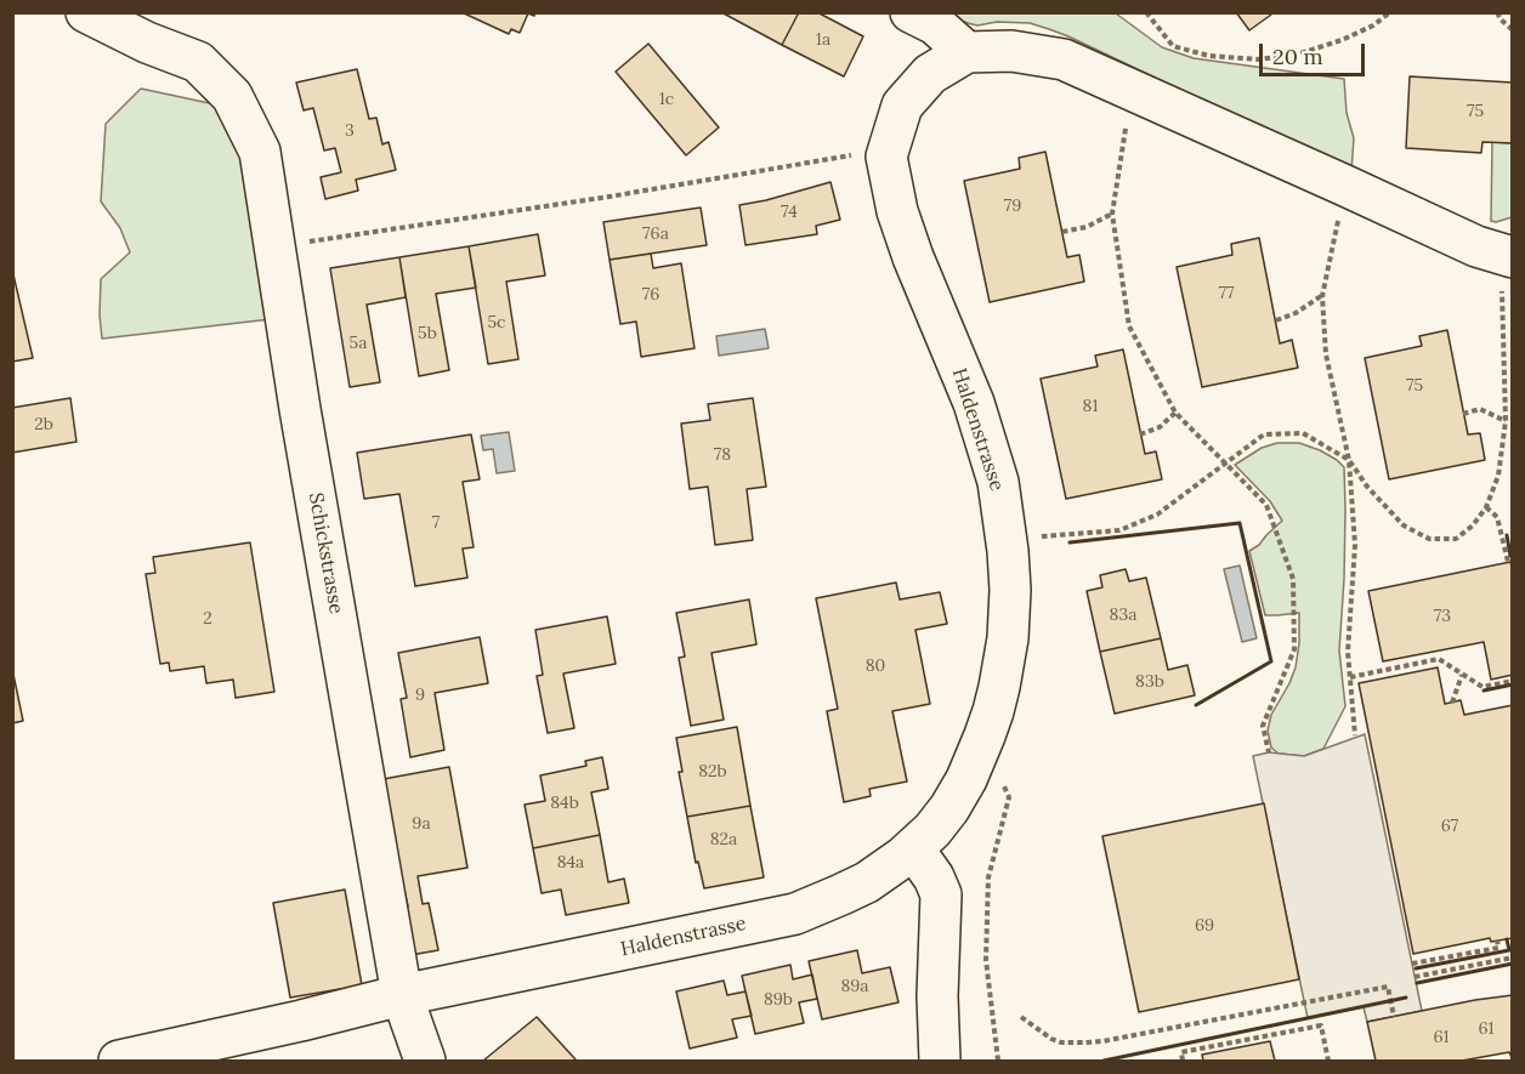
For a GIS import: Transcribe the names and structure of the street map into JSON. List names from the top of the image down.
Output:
{
  "streets": {
    "street": ["Haldenstrasse", "Schickstrasse"]
  },
  "crossings": [
    ["Haldenstrasse", "Schickstrasse"]
  ],
  "house_numbers": [
    "1a",
    "1c",
    "75",
    "3",
    "79",
    "74",
    "76a",
    "77",
    "76",
    "5c",
    "5b",
    "5a",
    "75",
    "81",
    "2b",
    "78",
    "7",
    "83a",
    "73",
    "2",
    "80",
    "83b",
    "9",
    "82b",
    "84b",
    "9a",
    "67",
    "82a",
    "84a",
    "69",
    "89a",
    "89b",
    "61",
    "61"
  ],
  "scale_bar": "20 m"
}
